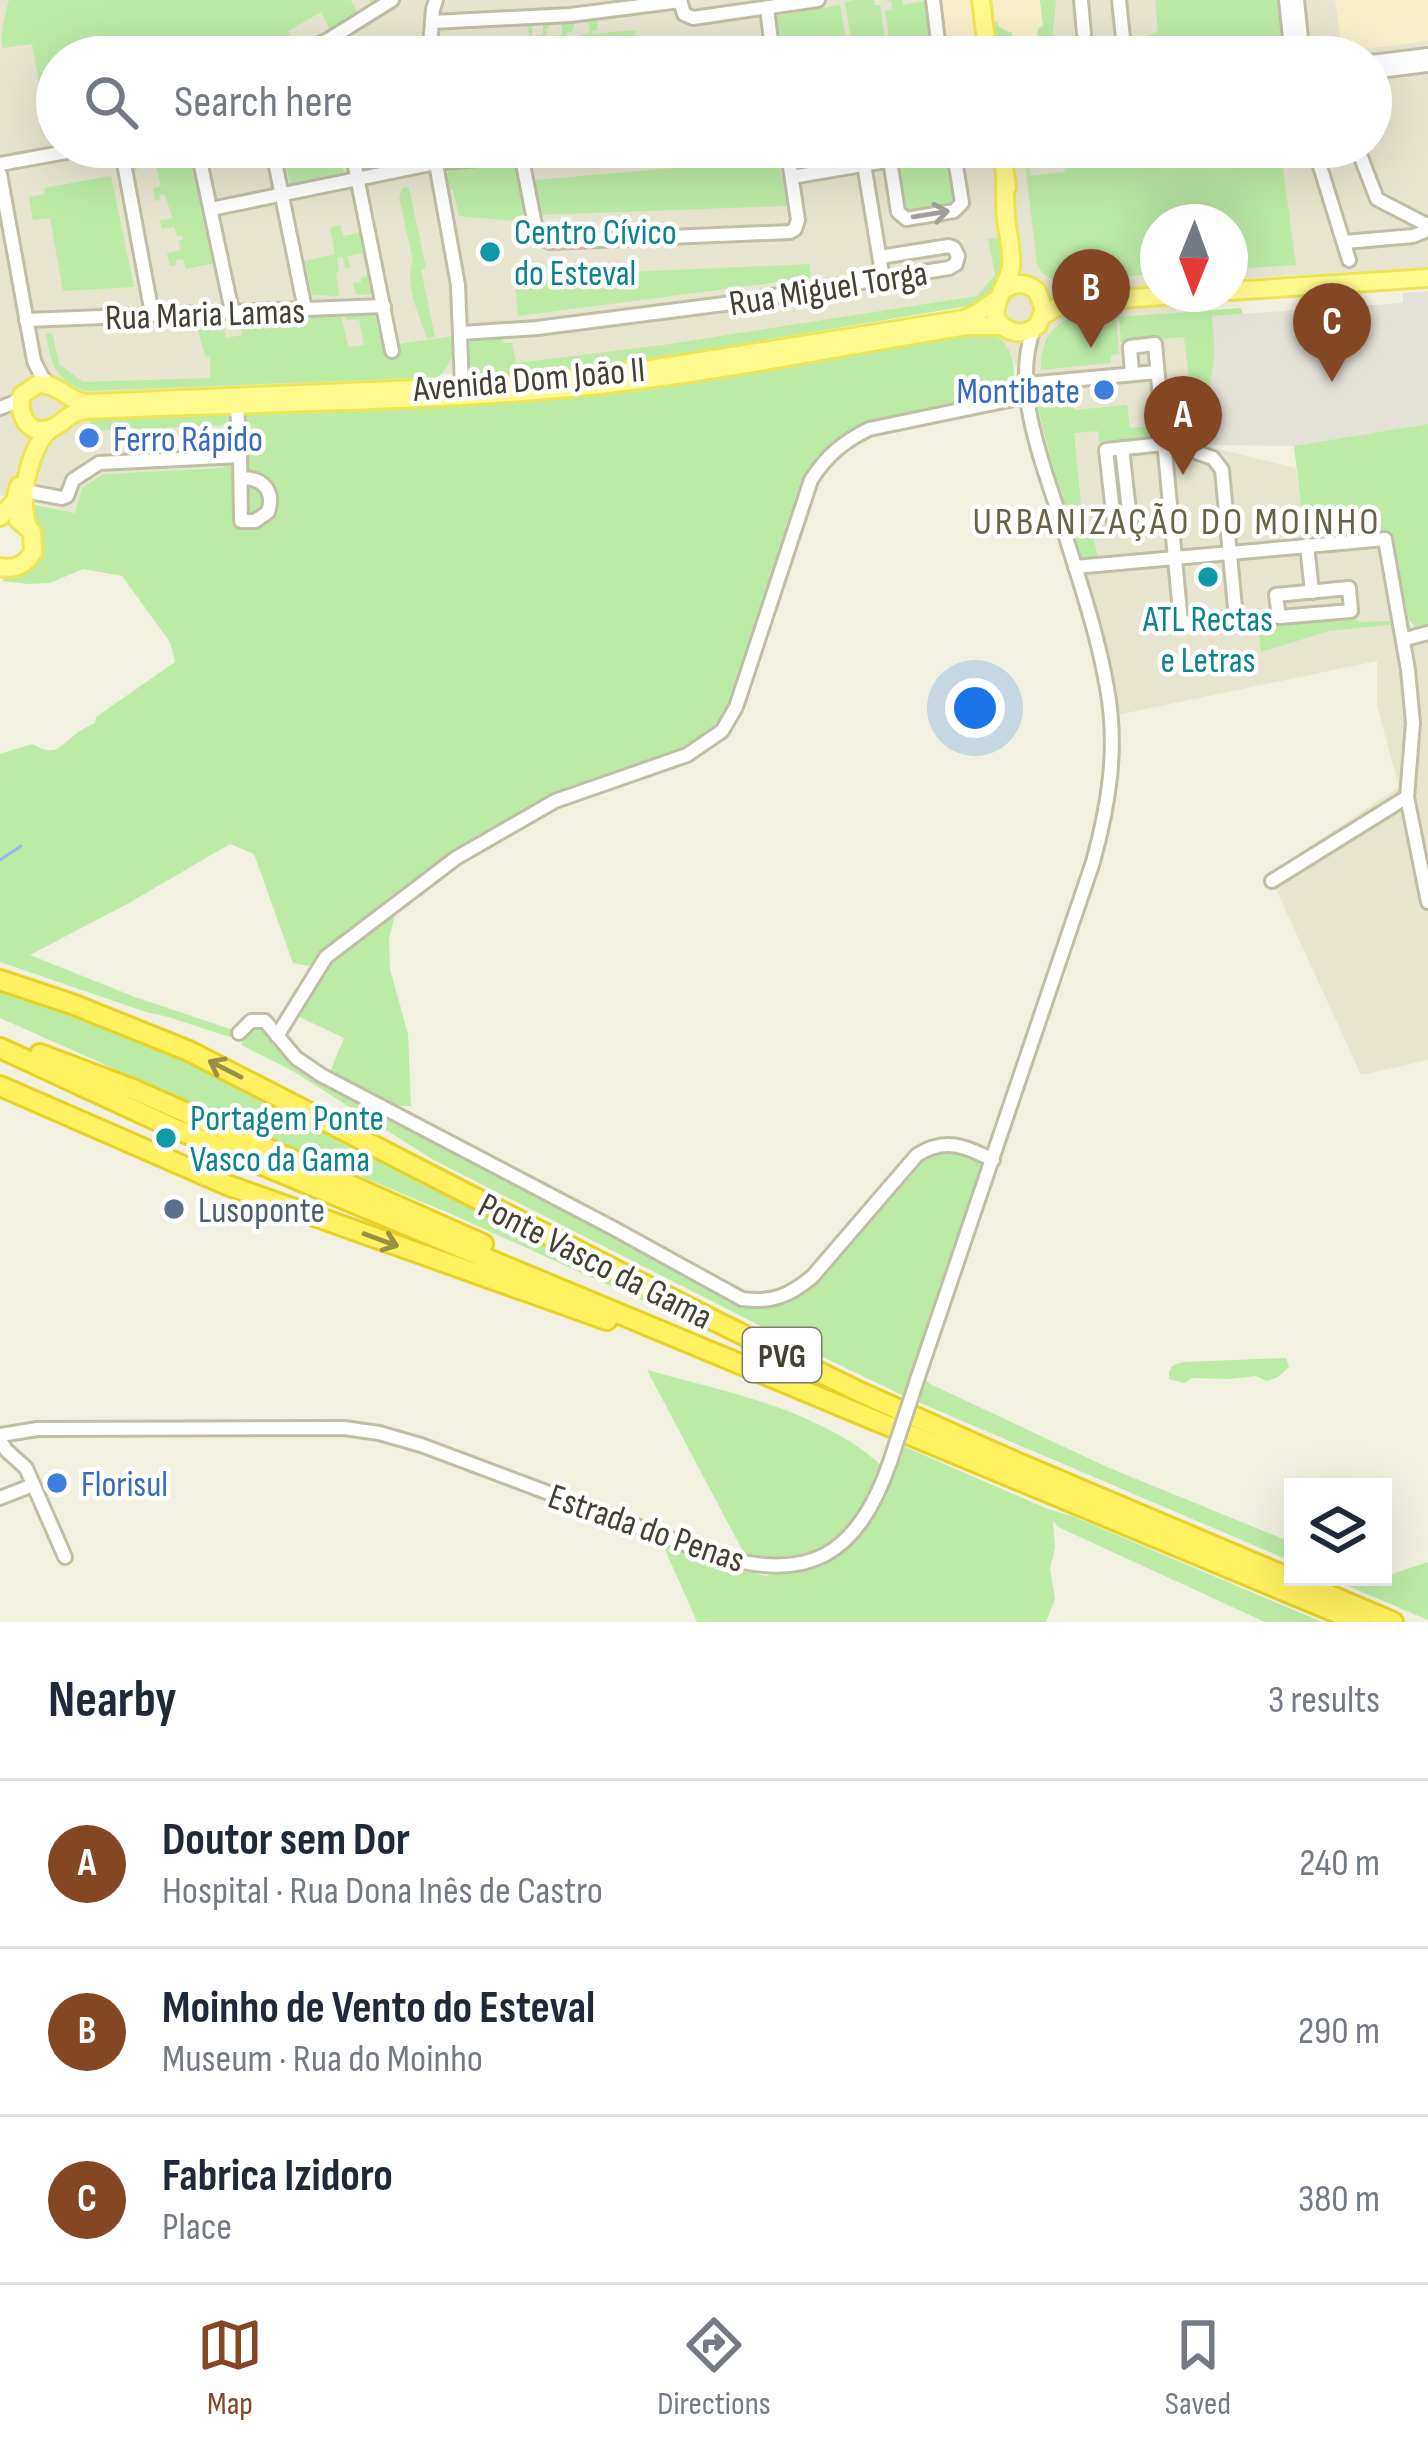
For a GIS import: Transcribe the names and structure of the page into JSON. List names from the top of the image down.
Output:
{
  "streets": {
    "highway": ["Ponte Vasco da Gama", "PVG"],
    "main road": ["Avenida Dom João II"],
    "street": ["Rua Miguel Torga", "Rua Maria Lamas", "Estrada do Penas"]
  },
  "districts": ["URBANIZAÇÃO DO MOINHO"],
  "places": [
    "Centro Cívico do Esteval",
    "Montibate",
    "Ferro Rápido",
    "ATL Rectas e Letras",
    "Portagem Ponte Vasco da Gama",
    "Lusoponte",
    "Florisul"
  ],
  "north": "bottom",
  "page": {
    "search": "Search here",
    "pins": ["B", "C", "A"],
    "heading": ["Nearby", "3 results"],
    "list": [
      {
        "mark": "A",
        "name": "Doutor sem Dor",
        "note": "Hospital · Rua Dona Inês de Castro",
        "value": "240 m"
      },
      {
        "mark": "B",
        "name": "Moinho de Vento do Esteval",
        "note": "Museum · Rua do Moinho",
        "value": "290 m"
      },
      {
        "mark": "C",
        "name": "Fabrica Izidoro",
        "note": "Place",
        "value": "380 m"
      }
    ],
    "nav": ["Map", "Directions", "Saved"]
  }
}
